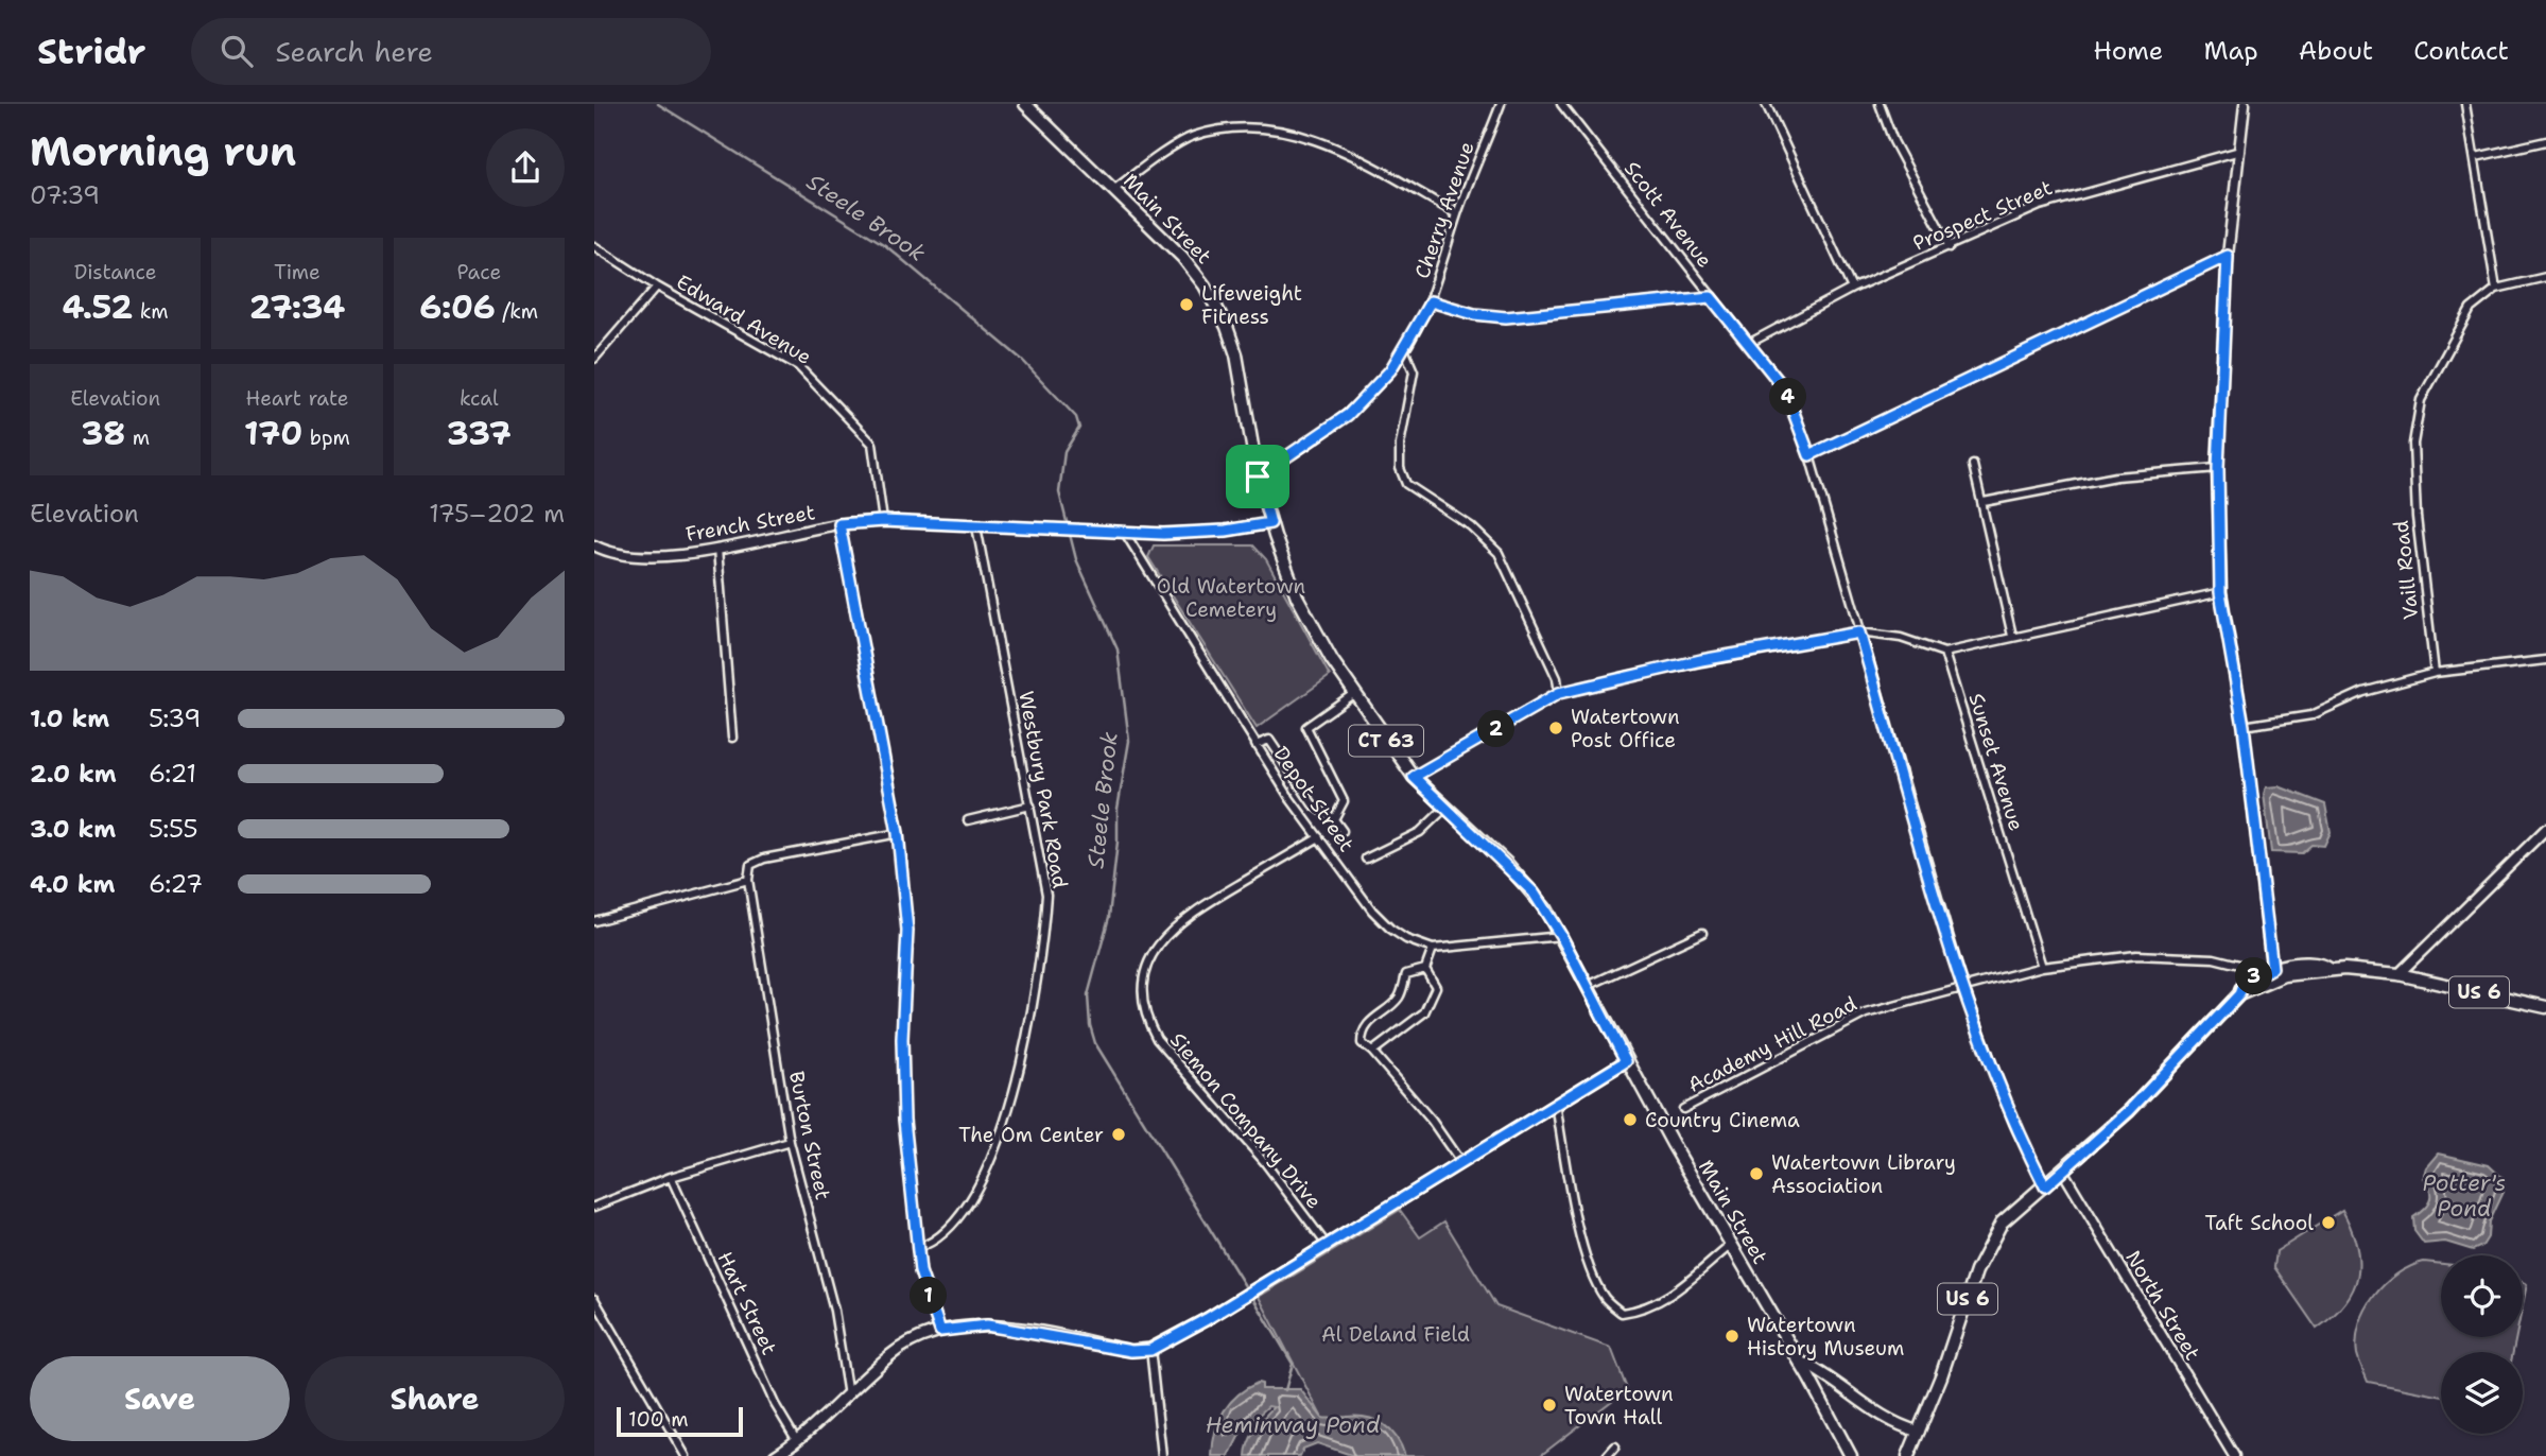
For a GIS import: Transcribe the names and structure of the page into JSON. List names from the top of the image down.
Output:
{
  "streets": {
    "main road": ["Main Street", "CT 63", "US 6"],
    "street": [
      "Cherry Avenue",
      "Scott Avenue",
      "Prospect Street",
      "Edward Avenue",
      "French Street",
      "Vaill Road",
      "Sunset Avenue",
      "Westbury Park Road",
      "Depot Street",
      "Academy Hill Road",
      "Siemon Company Drive",
      "Burton Street",
      "Hart Street",
      "North Street"
    ]
  },
  "crossings": [
    ["Cherry Avenue", "Main Street"],
    ["Scott Avenue", "Prospect Street"],
    ["Scott Avenue", "US 6"],
    ["Scott Avenue", "Academy Hill Road"],
    ["Main Street", "French Street"],
    ["Main Street", "Depot Street"],
    ["Edward Avenue", "French Street"],
    ["French Street", "Westbury Park Road"],
    ["French Street", "Depot Street"],
    ["Sunset Avenue", "Academy Hill Road"],
    ["Depot Street", "Siemon Company Drive"],
    ["US 6", "Academy Hill Road"],
    ["US 6", "North Street"]
  ],
  "water": ["Steele Brook", "Potter's Pond", "Heminway Pond"],
  "parks": ["Old Watertown Cemetery", "Al Deland Field"],
  "places": [
    "Lifeweight Fitness",
    "Watertown Post Office",
    "Country Cinema",
    "The Om Center",
    "Watertown Library Association",
    "Taft School",
    "Watertown History Museum",
    "Watertown Town Hall"
  ],
  "scale_bar": "100 m",
  "page": {
    "header": "Stridr",
    "search": "Search here",
    "nav": [
      "Home",
      "Map",
      "About",
      "Contact"
    ],
    "heading": ["Morning run", "07:39"],
    "stats": [
      ["Distance", "4.52 km"],
      ["Time", "27:34"],
      ["Pace", "6:06 /km"],
      ["Elevation", "38 m"],
      ["Heart rate", "170 bpm"],
      ["kcal", "337"]
    ],
    "pins": [
      "4",
      "2",
      "3",
      "1"
    ],
    "chart": ["Elevation", "175–202 m"],
    "list": [
      {
        "name": "1.0 km",
        "note": "5:39"
      },
      {
        "name": "2.0 km",
        "note": "6:21"
      },
      {
        "name": "3.0 km",
        "note": "5:55"
      },
      {
        "name": "4.0 km",
        "note": "6:27"
      }
    ],
    "buttons": ["Save", "Share"],
    "scale": "100 m"
  }
}
